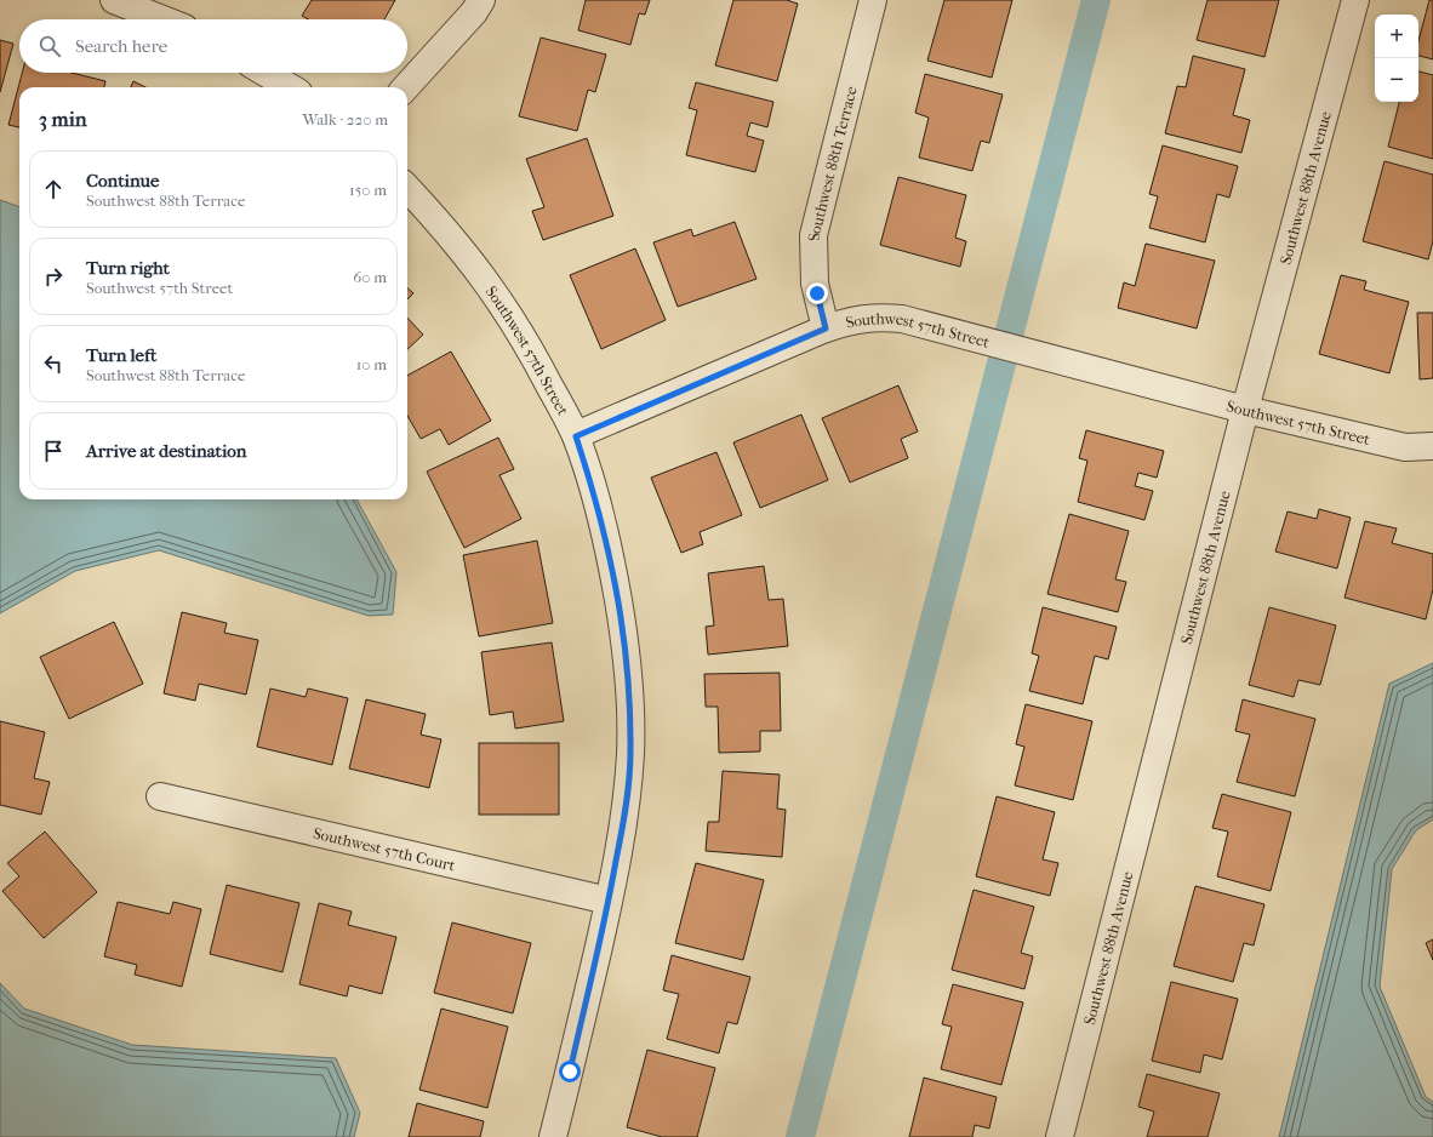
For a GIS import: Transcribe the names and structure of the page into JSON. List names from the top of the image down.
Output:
{
  "streets": {
    "street": [
      "Southwest 88th Terrace",
      "Southwest 88th Avenue",
      "Southwest 57th Street",
      "Southwest 57th Court"
    ]
  },
  "crossings": [
    ["Southwest 88th Terrace", "Southwest 57th Street"],
    ["Southwest 88th Avenue", "Southwest 57th Street"]
  ],
  "page": {
    "map_buttons": ["+", "−"],
    "search": "Search here",
    "heading": ["3 min", "Walk · 220 m"],
    "list": [
      ["Continue", "Southwest 88th Terrace", "150 m"],
      ["Turn right", "Southwest 57th Street", "60 m"],
      ["Turn left", "Southwest 88th Terrace", "10 m"],
      "Arrive at destination"
    ]
  }
}
